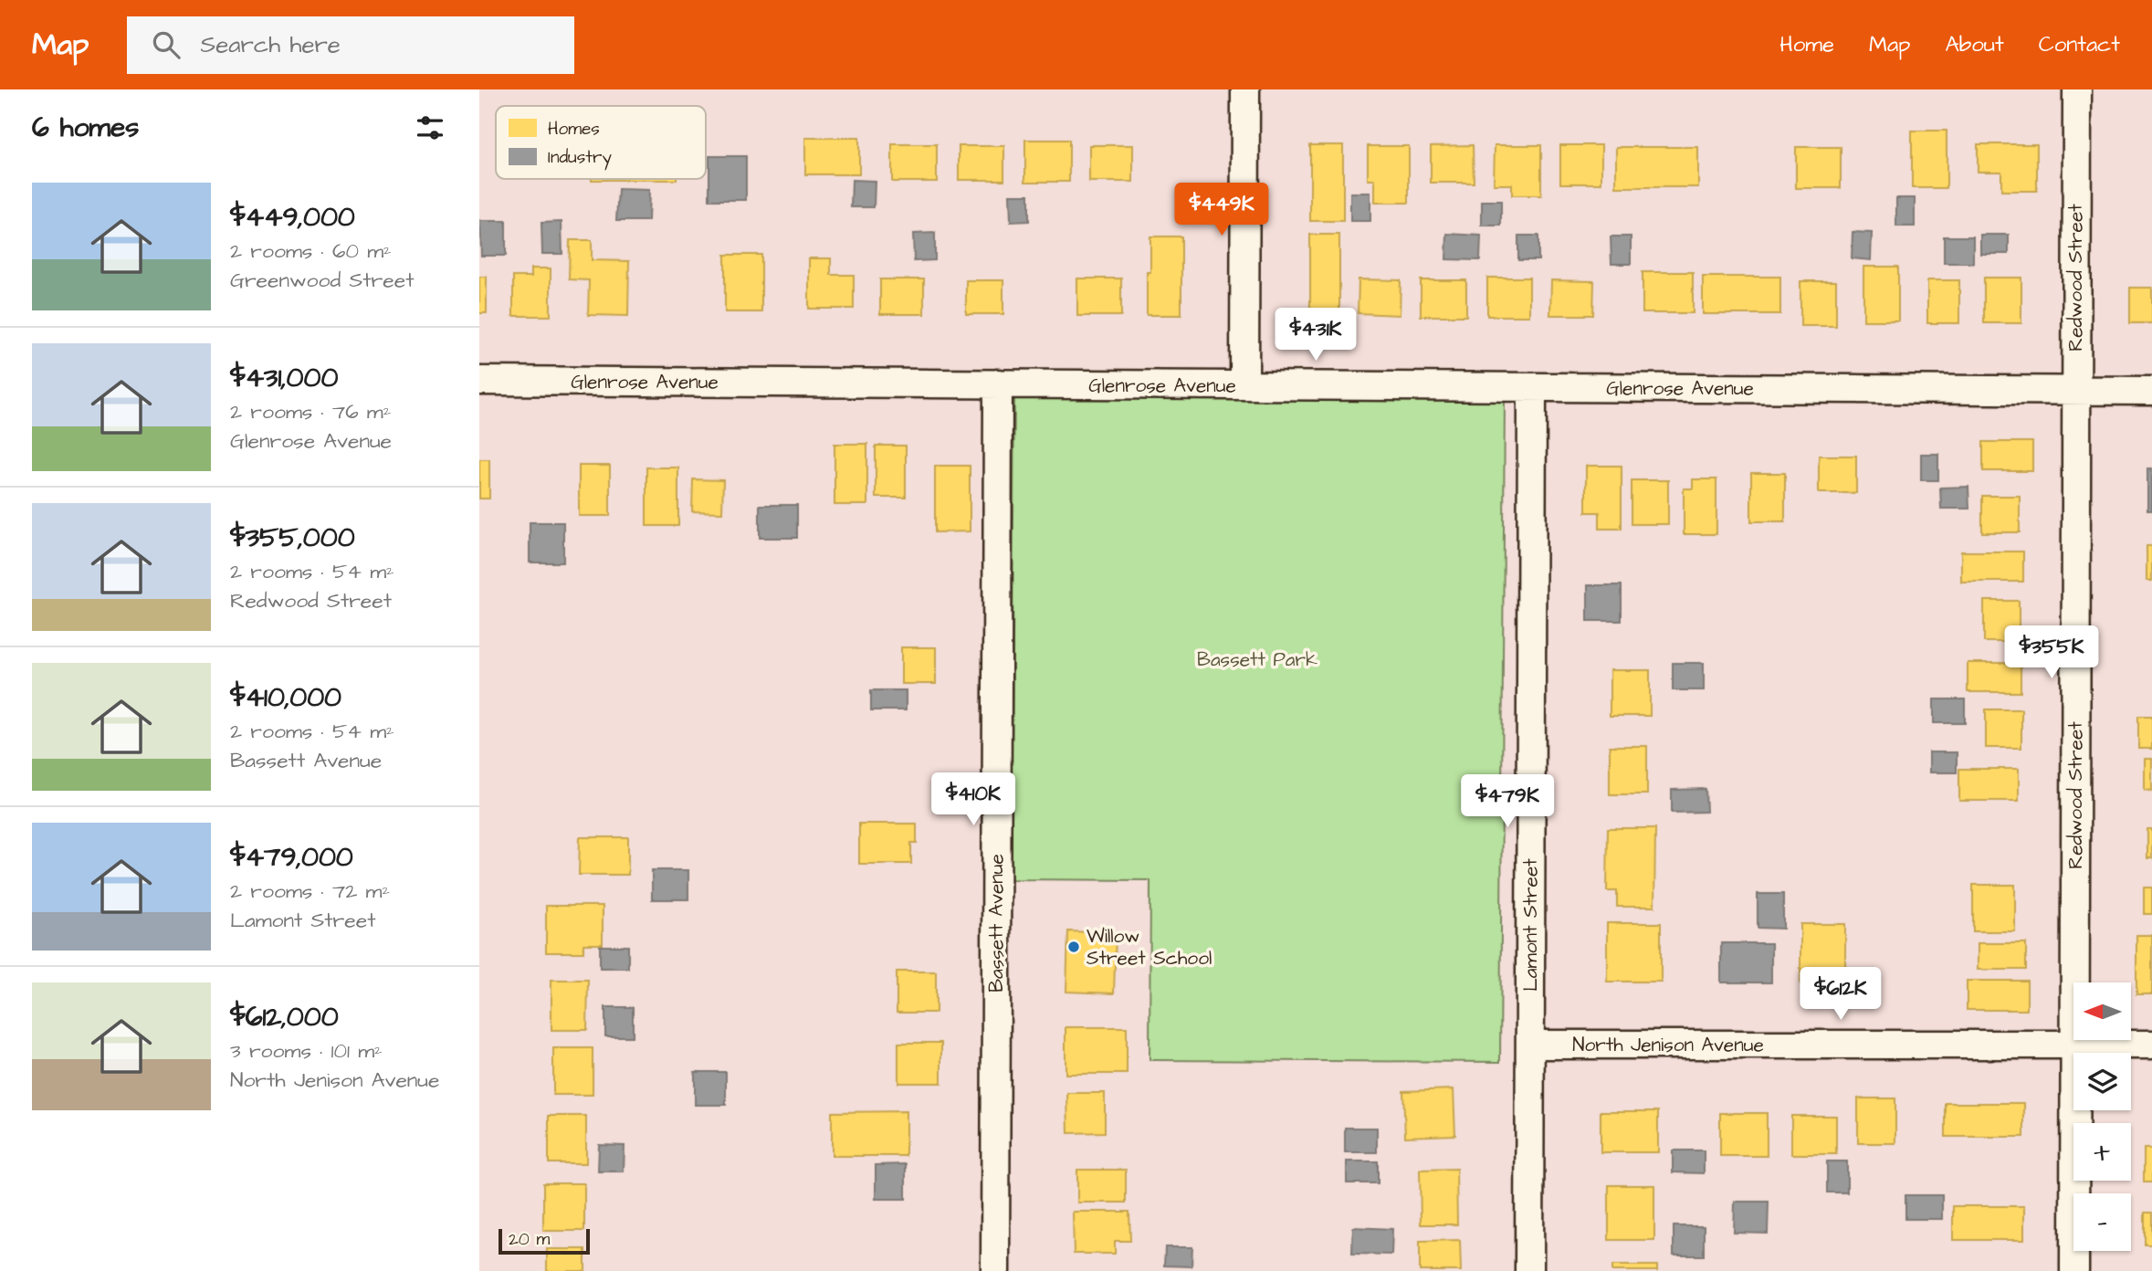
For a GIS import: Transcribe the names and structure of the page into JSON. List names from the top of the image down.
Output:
{
  "streets": {
    "street": [
      "Redwood Street",
      "Glenrose Avenue",
      "Bassett Avenue",
      "Lamont Street",
      "North Jenison Avenue"
    ]
  },
  "crossings": [
    ["Redwood Street", "Glenrose Avenue"],
    ["Redwood Street", "North Jenison Avenue"],
    ["Glenrose Avenue", "Bassett Avenue"],
    ["Glenrose Avenue", "Lamont Street"],
    ["Lamont Street", "North Jenison Avenue"]
  ],
  "parks": ["Bassett Park"],
  "places": ["Willow Street School"],
  "legend": ["Homes", "Industry"],
  "scale_bar": "20 m",
  "north": "left",
  "page": {
    "header": "Map",
    "search": "Search here",
    "nav": [
      "Home",
      "Map",
      "About",
      "Contact"
    ],
    "heading": "6 homes",
    "list": [
      {
        "name": "$449,000",
        "note": "2 rooms · 60 m² · Greenwood Street"
      },
      {
        "name": "$431,000",
        "note": "2 rooms · 76 m² · Glenrose Avenue"
      },
      {
        "name": "$355,000",
        "note": "2 rooms · 54 m² · Redwood Street"
      },
      {
        "name": "$410,000",
        "note": "2 rooms · 54 m² · Bassett Avenue"
      },
      {
        "name": "$479,000",
        "note": "2 rooms · 72 m² · Lamont Street"
      },
      {
        "name": "$612,000",
        "note": "3 rooms · 101 m² · North Jenison Avenue"
      }
    ],
    "price": [
      "$449K",
      "$431K",
      "$355K",
      "$410K",
      "$479K",
      "$612K"
    ],
    "map_buttons": ["+", "−"],
    "scale": "20 m"
  }
}
